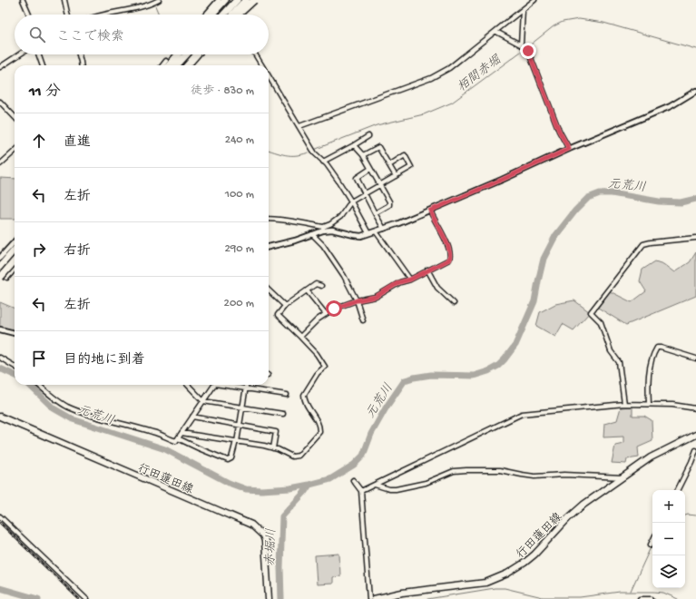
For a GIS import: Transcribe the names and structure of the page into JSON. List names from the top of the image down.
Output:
{
  "streets": {
    "main road": ["行田蓮田線"]
  },
  "water": ["栢間赤堀", "元荒川", "赤堀川"],
  "page": {
    "search": "ここで検索",
    "heading": ["11 分", "徒歩 · 830 m"],
    "list": [
      ["直進", "240 m"],
      ["左折", "100 m"],
      ["右折", "290 m"],
      ["左折", "200 m"],
      "目的地に到着"
    ],
    "map_buttons": ["+", "−"]
  }
}
